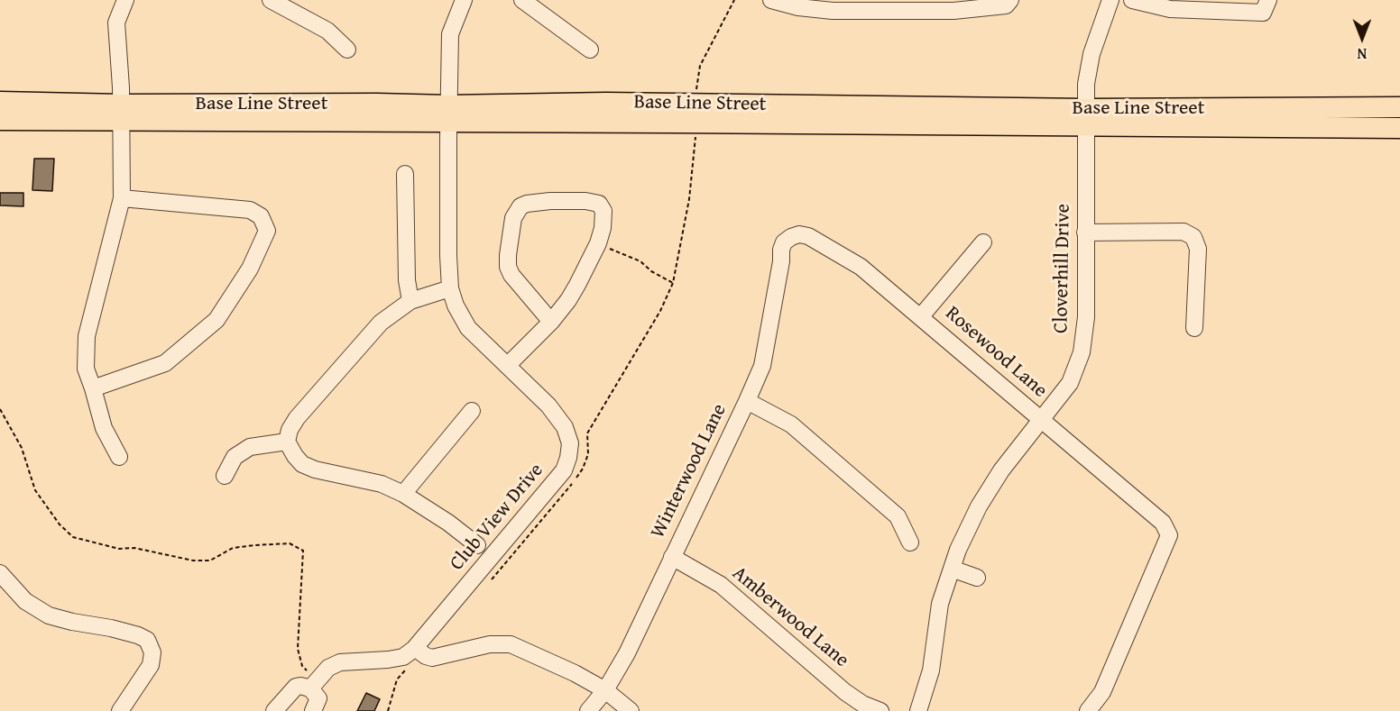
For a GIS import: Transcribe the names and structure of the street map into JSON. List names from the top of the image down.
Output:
{
  "streets": {
    "main road": ["Base Line Street"],
    "street": [
      "Cloverhill Drive",
      "Rosewood Lane",
      "Winterwood Lane",
      "Club View Drive",
      "Amberwood Lane"
    ]
  },
  "crossings": [
    ["Base Line Street", "Cloverhill Drive"],
    ["Base Line Street", "Club View Drive"],
    ["Cloverhill Drive", "Rosewood Lane"],
    ["Rosewood Lane", "Winterwood Lane"],
    ["Winterwood Lane", "Amberwood Lane"]
  ],
  "north": "bottom"
}
